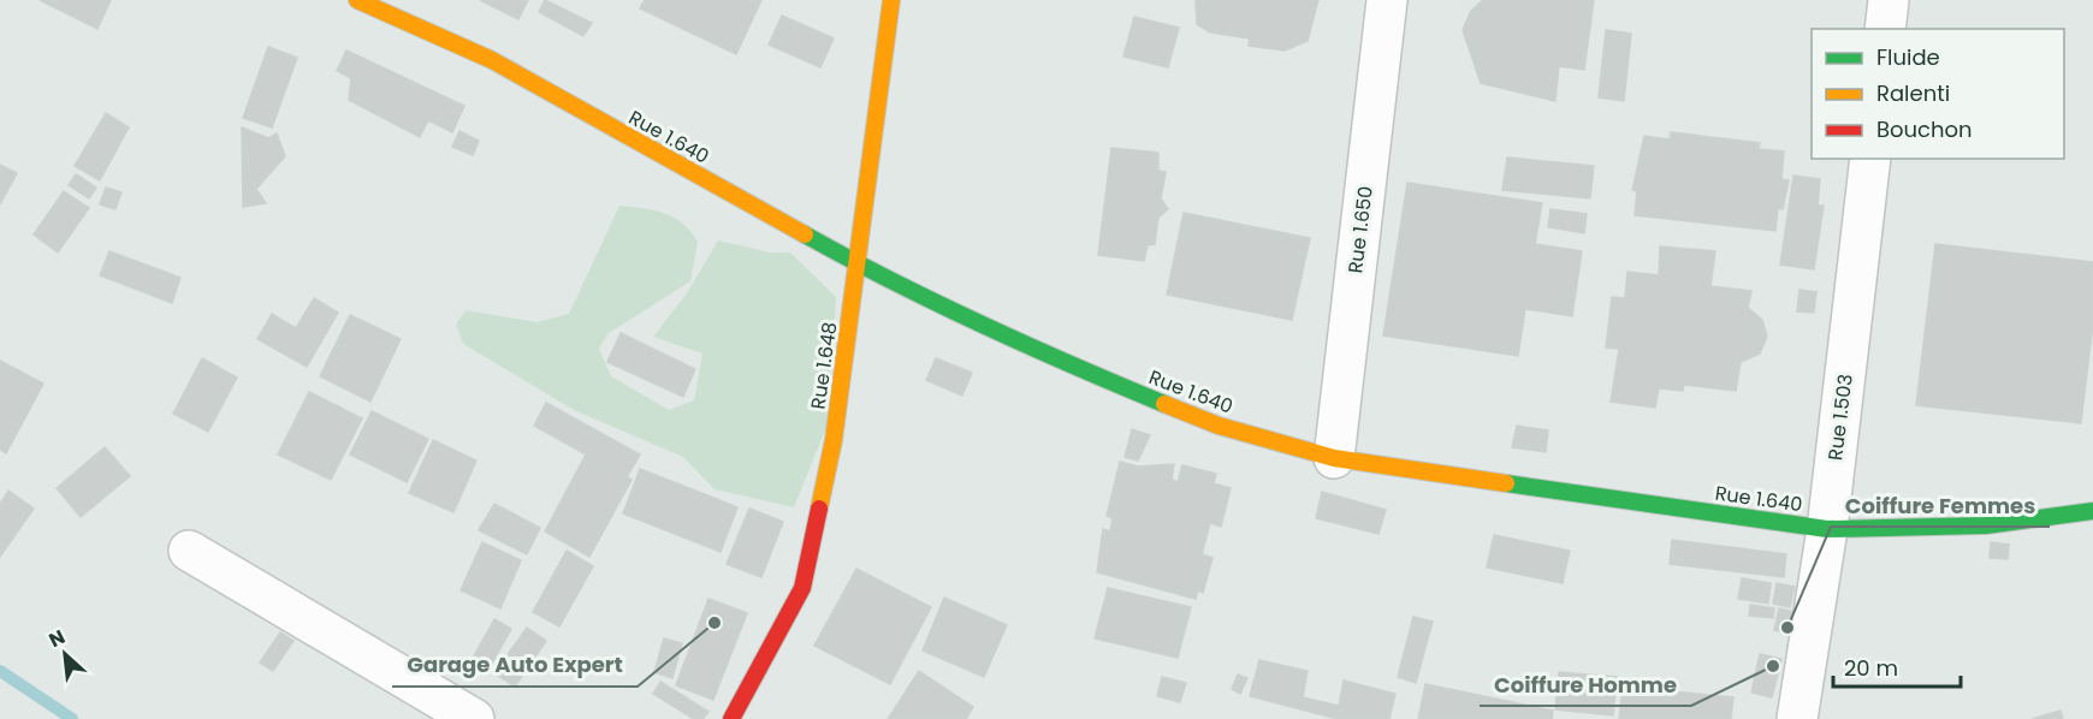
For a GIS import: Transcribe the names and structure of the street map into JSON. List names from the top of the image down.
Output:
{
  "streets": {
    "street": [
      "Rue 1.640",
      "Rue 1.650",
      "Rue 1.648",
      "Rue 1.503"
    ]
  },
  "crossings": [
    ["Rue 1.640", "Rue 1.650"],
    ["Rue 1.640", "Rue 1.648"],
    ["Rue 1.640", "Rue 1.503"]
  ],
  "places": ["Garage Auto Expert", "Coiffure Femmes", "Coiffure Homme"],
  "legend": ["Fluide", "Ralenti", "Bouchon"],
  "scale_bar": "20 m",
  "north": "top left"
}
